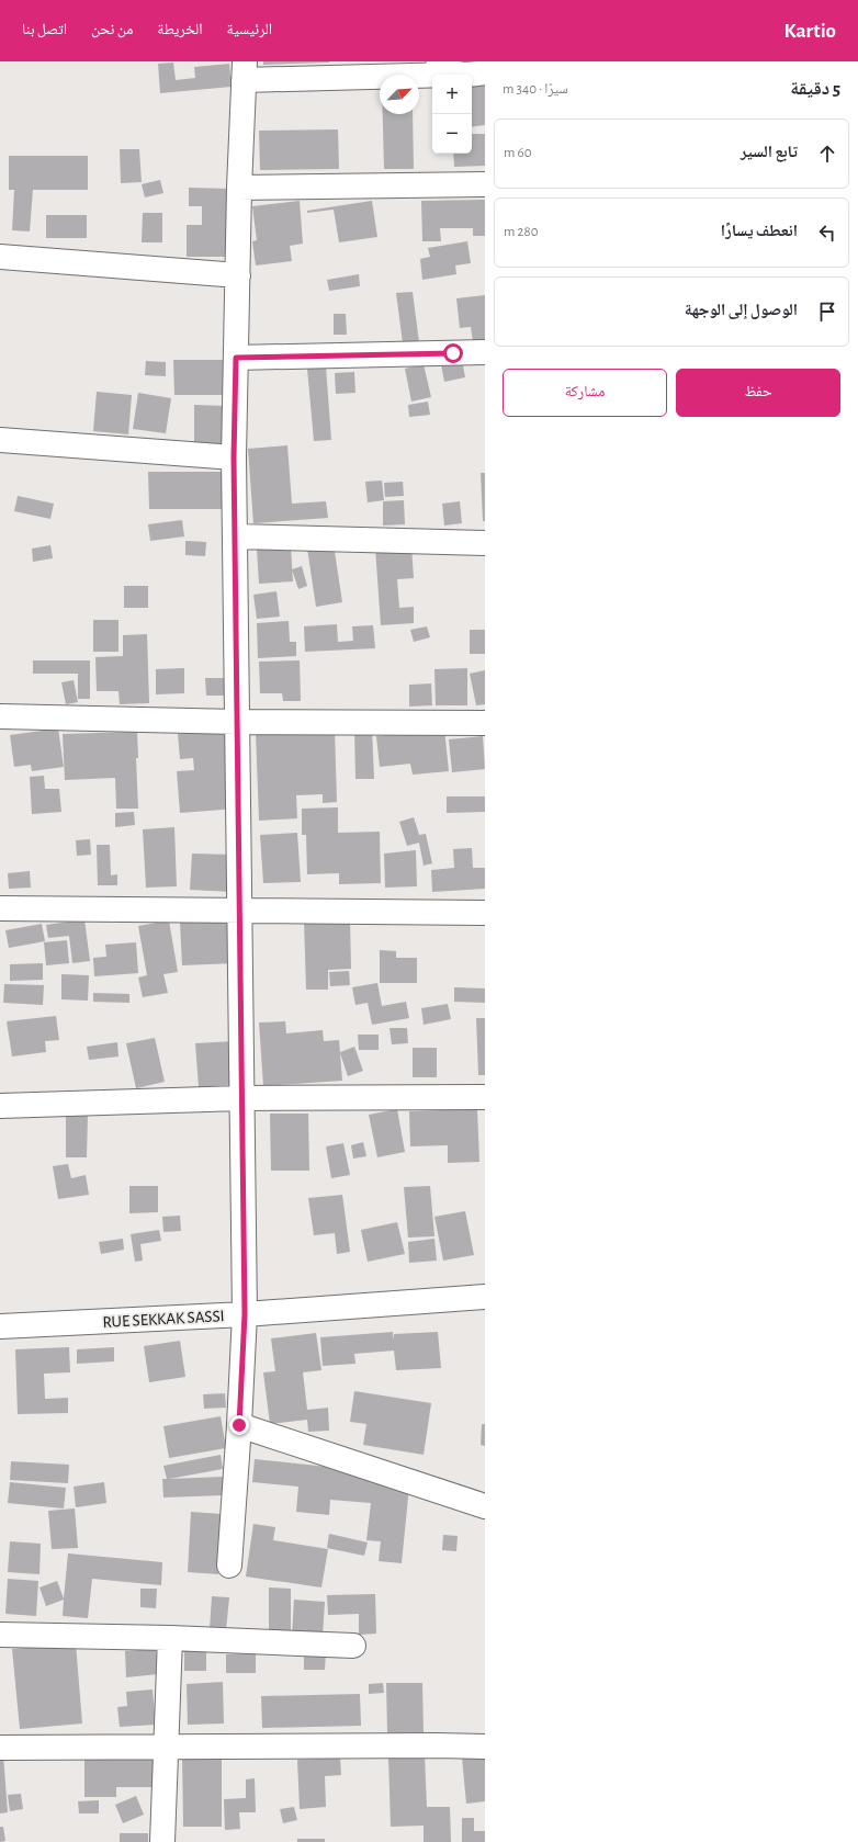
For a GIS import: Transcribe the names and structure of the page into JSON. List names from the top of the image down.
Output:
{
  "streets": {
    "street": ["RUE SEKKAK SASSI"]
  },
  "north": "top right",
  "page": {
    "header": "Kartio",
    "nav": [
      "الرئيسية",
      "الخريطة",
      "من نحن",
      "اتصل بنا"
    ],
    "heading": ["5 دقيقة", "سيرًا · 340 m"],
    "map_buttons": ["+", "−"],
    "list": [
      ["تابع السير", "60 m"],
      ["انعطف يسارًا", "280 m"],
      "الوصول إلى الوجهة"
    ],
    "buttons": ["حفظ", "مشاركة"]
  }
}
